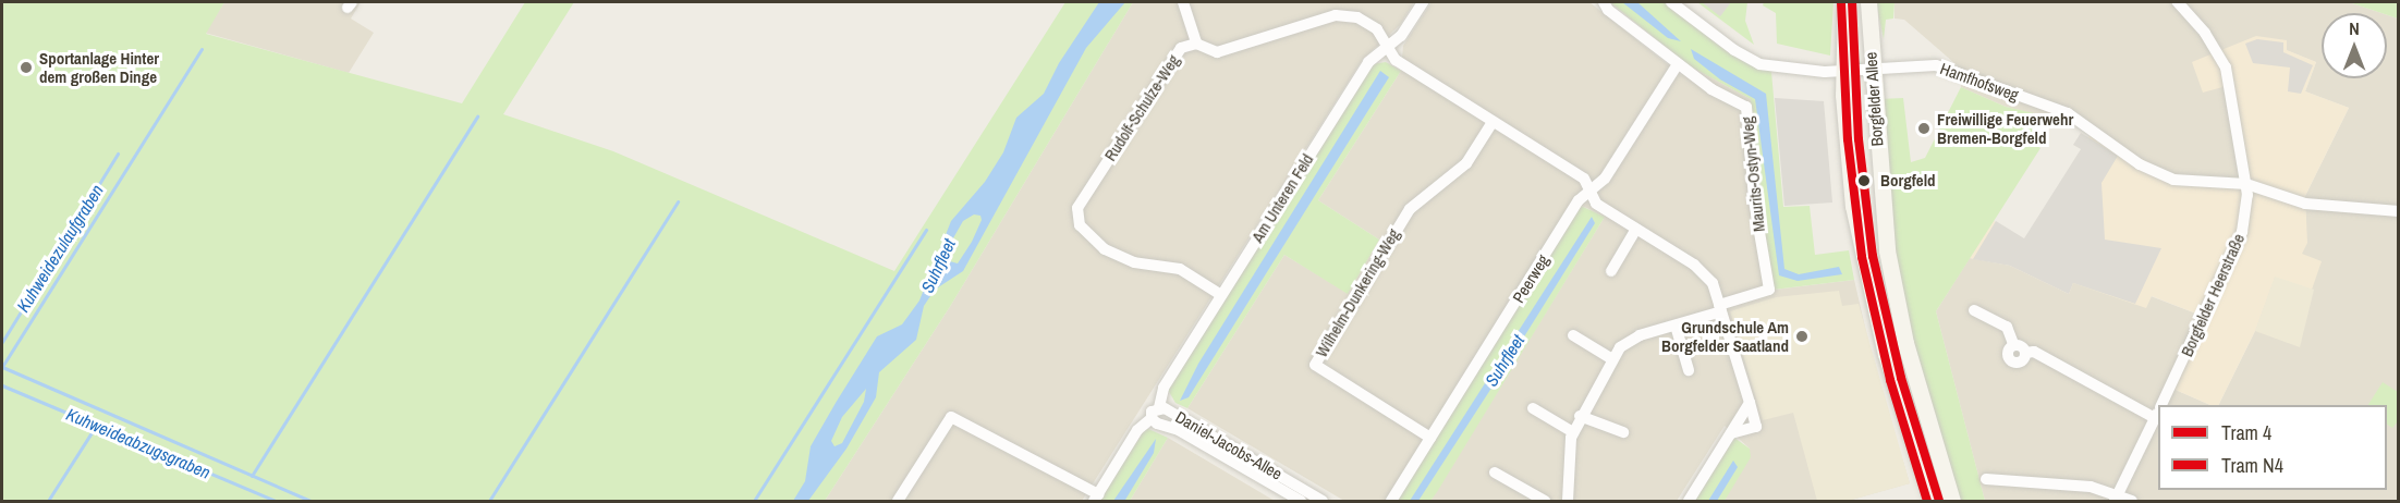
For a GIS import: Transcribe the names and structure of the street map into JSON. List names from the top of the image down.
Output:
{
  "streets": {
    "main road": ["Borgfelder Allee"],
    "street": [
      "Hamfhofsweg",
      "Rudolf-Schulze-Weg",
      "Maurits-Ostyn-Weg",
      "Am Unteren Feld",
      "Peerweg",
      "Wilhelm-Dunkering-Weg",
      "Borgfelder Heerstraße",
      "Daniel-Jacobs-Allee"
    ]
  },
  "crossings": [
    ["Hamfhofsweg", "Borgfelder Allee"],
    ["Hamfhofsweg", "Borgfelder Heerstraße"],
    ["Rudolf-Schulze-Weg", "Maurits-Ostyn-Weg"],
    ["Rudolf-Schulze-Weg", "Am Unteren Feld"],
    ["Rudolf-Schulze-Weg", "Peerweg"],
    ["Rudolf-Schulze-Weg", "Wilhelm-Dunkering-Weg"],
    ["Maurits-Ostyn-Weg", "Peerweg"],
    ["Am Unteren Feld", "Daniel-Jacobs-Allee"],
    ["Peerweg", "Wilhelm-Dunkering-Weg"]
  ],
  "water": ["Kuhweidezulaufgraben", "Suhrfleet", "Kuhweideabzugsgraben"],
  "places": [
    "Sportanlage Hinter dem großen Dinge",
    "Freiwillige Feuerwehr Bremen-Borgfeld",
    "Borgfeld",
    "Grundschule Am Borgfelder Saatland"
  ],
  "lines": ["tram line 4", "tram line N4"],
  "legend": ["Tram 4", "Tram N4"],
  "north": "top"
}
